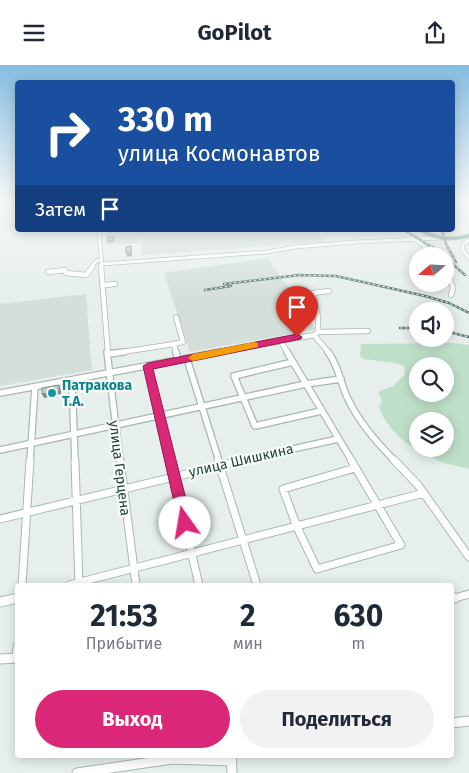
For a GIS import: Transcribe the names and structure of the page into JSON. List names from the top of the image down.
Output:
{
  "streets": {
    "street": ["улица Шишкина", "улица Герцена"]
  },
  "crossings": [
    ["улица Шишкина", "улица Герцена"]
  ],
  "places": ["Патракова Т.А."],
  "north": "left",
  "page": {
    "header": "GoPilot",
    "turn": ["330 m", "улица Космонавтов"],
    "then": "Затем",
    "eta": [
      "21:53",
      "Прибытие",
      "2",
      "мин",
      "630",
      "m"
    ],
    "buttons": ["Выход", "Поделиться"]
  }
}
